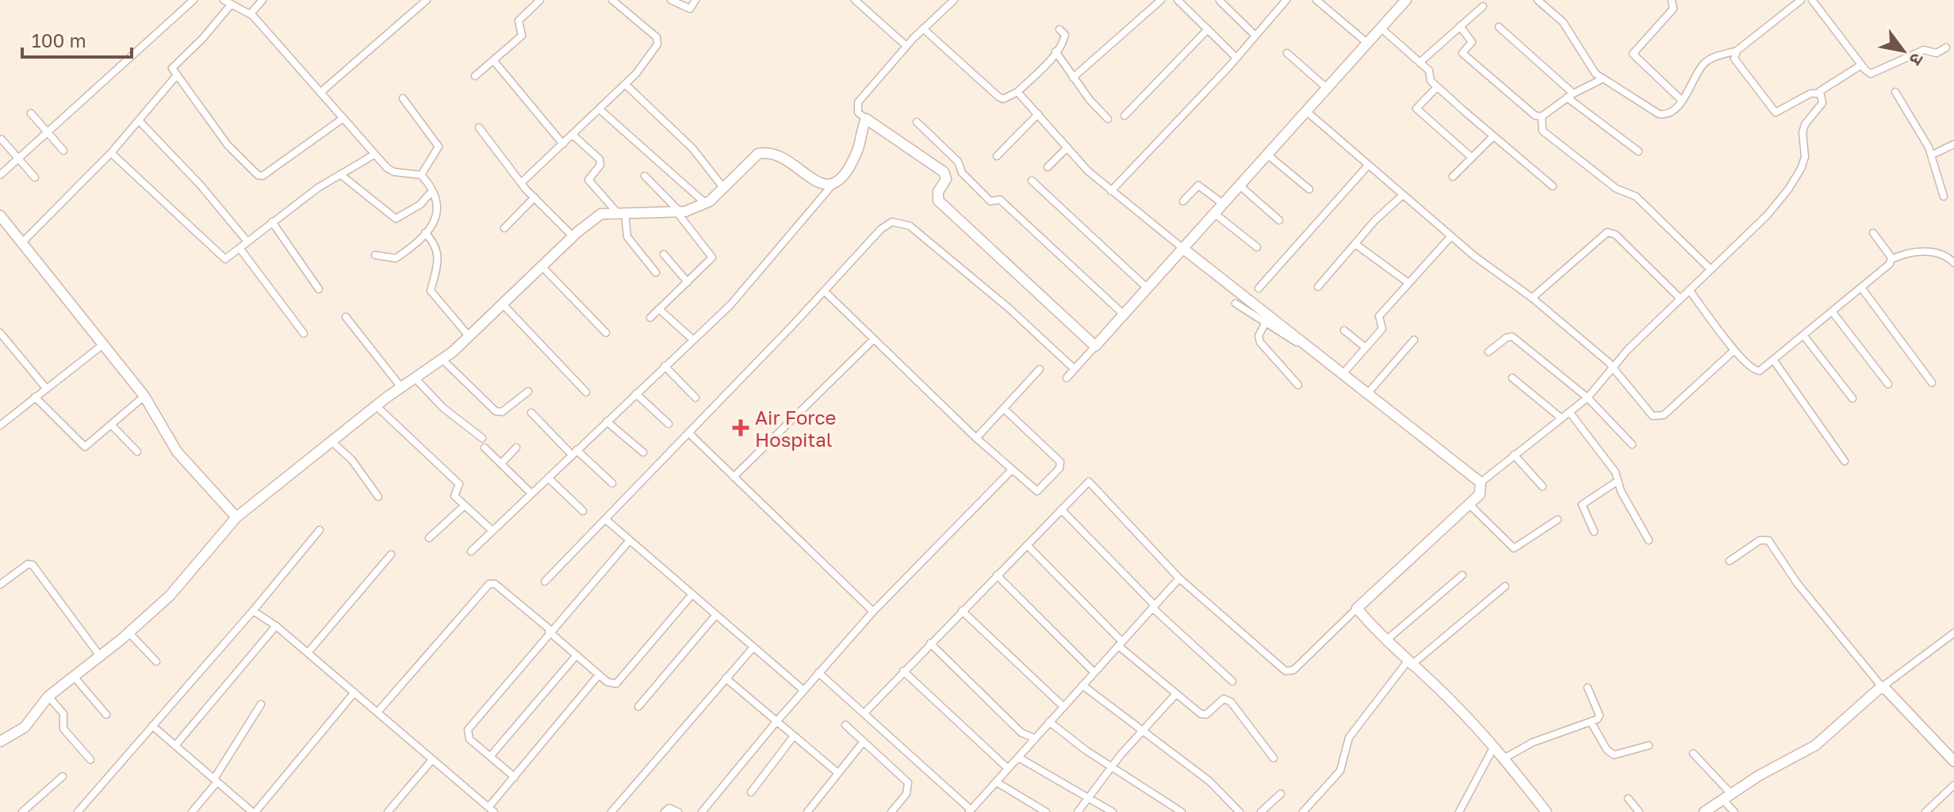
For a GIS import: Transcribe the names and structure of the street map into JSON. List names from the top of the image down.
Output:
{
  "places": {
    "health": ["Air Force Hospital"]
  },
  "scale_bar": "100 m",
  "north": "bottom right"
}
